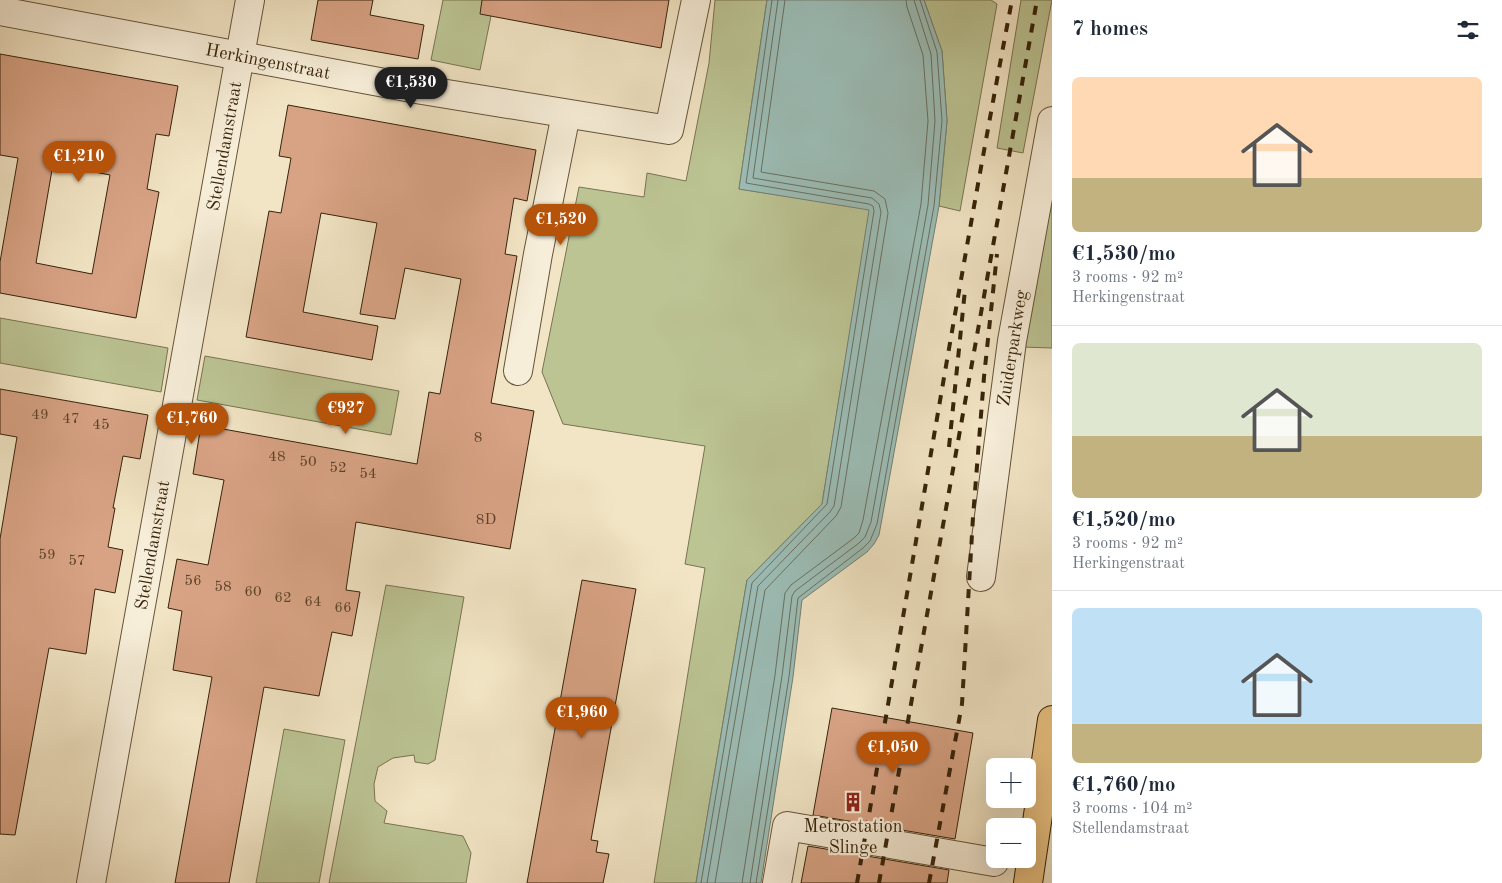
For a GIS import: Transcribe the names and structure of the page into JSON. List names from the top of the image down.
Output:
{
  "streets": {
    "street": ["Herkingenstraat", "Stellendamstraat", "Zuiderparkweg"]
  },
  "crossings": [
    ["Herkingenstraat", "Stellendamstraat"]
  ],
  "places": {
    "building": ["Metrostation Slinge"]
  },
  "house_numbers": [
    "49",
    "47",
    "45",
    "8",
    "48",
    "50",
    "52",
    "54",
    "8D",
    "59",
    "57",
    "56",
    "58",
    "60",
    "62",
    "64",
    "66"
  ],
  "page": {
    "heading": "7 homes",
    "list": [
      {
        "name": "€1,530/mo",
        "note": "3 rooms · 92 m² · Herkingenstraat"
      },
      {
        "name": "€1,520/mo",
        "note": "3 rooms · 92 m² · Herkingenstraat"
      },
      {
        "name": "€1,760/mo",
        "note": "3 rooms · 104 m² · Stellendamstraat"
      }
    ],
    "price": [
      "€1,530",
      "€1,210",
      "€1,520",
      "€927",
      "€1,760",
      "€1,960",
      "€1,050"
    ],
    "map_buttons": ["+", "−"]
  }
}
